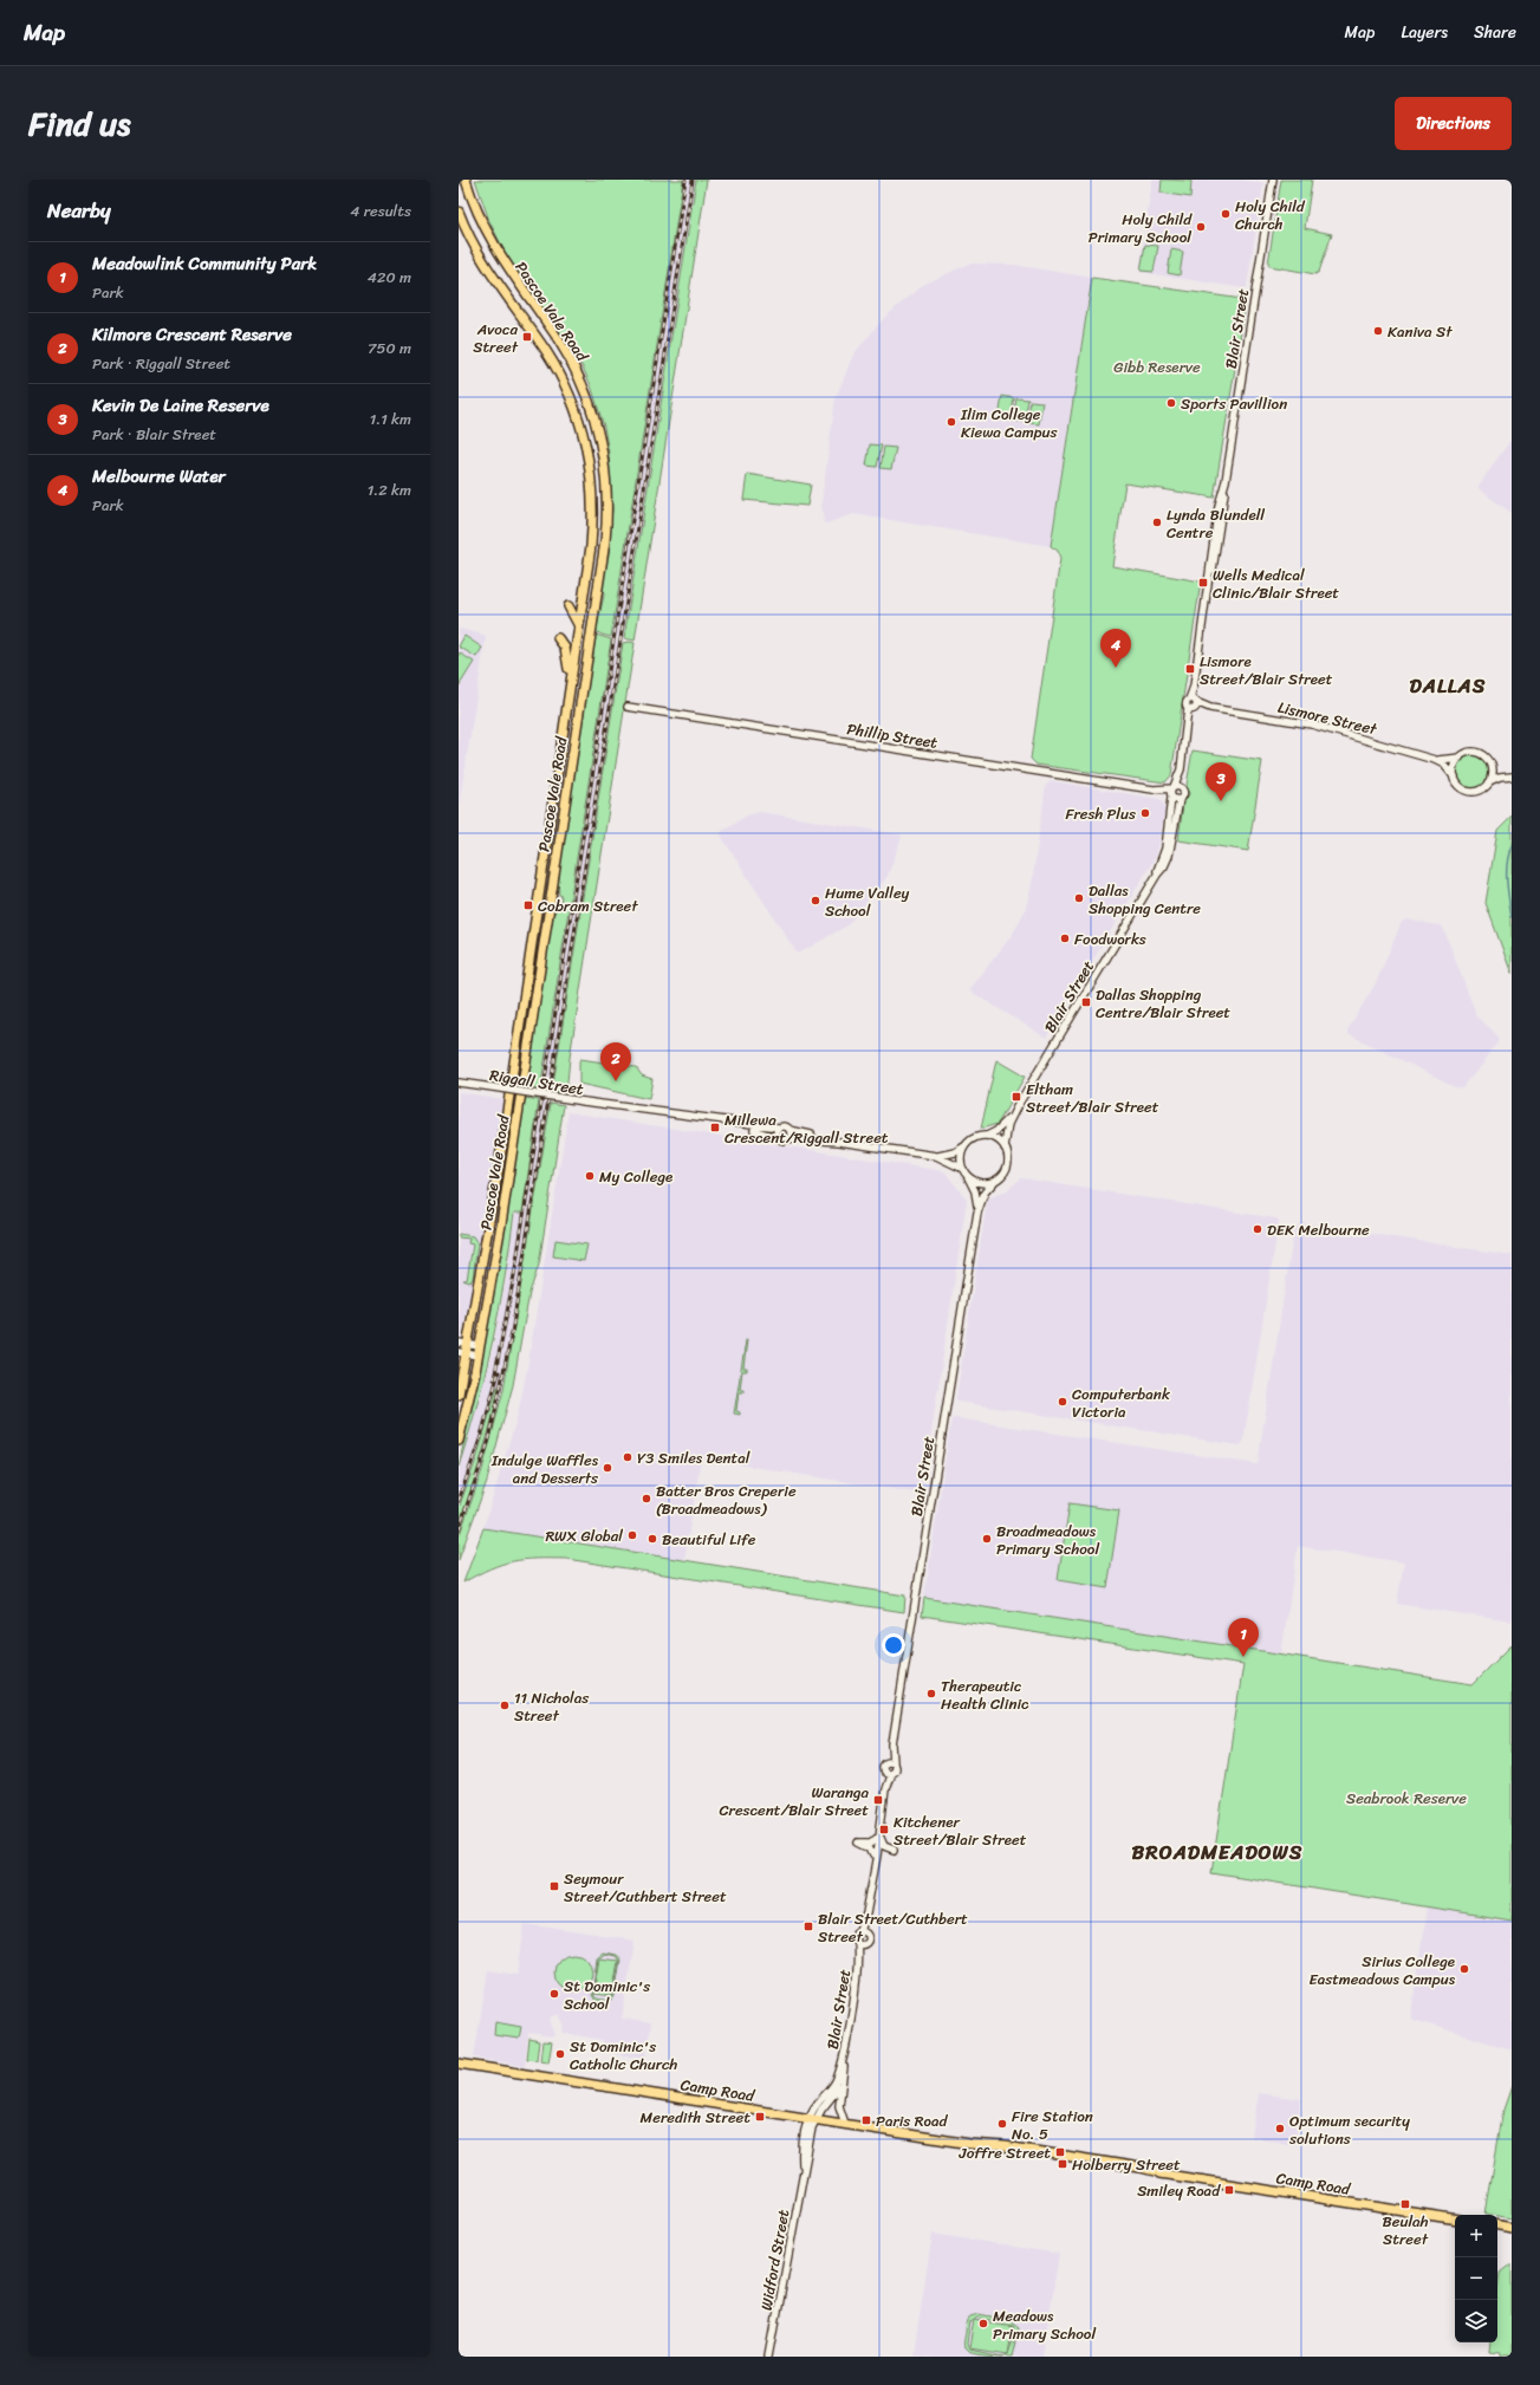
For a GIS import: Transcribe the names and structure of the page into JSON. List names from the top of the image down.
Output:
{
  "streets": {
    "main road": ["Pascoe Vale Road", "Camp Road"],
    "street": [
      "Blair Street",
      "Lismore Street",
      "Phillip Street",
      "Riggall Street",
      "Widford Street"
    ]
  },
  "crossings": [
    ["Blair Street", "Lismore Street"],
    ["Blair Street", "Phillip Street"],
    ["Blair Street", "Camp Road"],
    ["Blair Street", "Widford Street"],
    ["Camp Road", "Widford Street"]
  ],
  "districts": ["DALLAS", "BROADMEADOWS"],
  "parks": ["Gibb Reserve", "Seabrook Reserve"],
  "places": {
    "other": [
      "Holy Child Church",
      "Holy Child Primary School",
      "Kaniva St",
      "Sports Pavillion",
      "Ilim College Kiewa Campus",
      "Lynda Blundell Centre",
      "Fresh Plus",
      "Dallas Shopping Centre",
      "Hume Valley School",
      "Foodworks",
      "My College",
      "DEK Melbourne",
      "Computerbank Victoria",
      "Y3 Smiles Dental",
      "Indulge Waffles and Desserts",
      "Batter Bros Creperie (Broadmeadows)",
      "RWX Global",
      "Beautiful Life",
      "Broadmeadows Primary School",
      "Therapeutic Health Clinic",
      "11 Nicholas Street",
      "Sirius College Eastmeadows Campus",
      "St Dominic's School",
      "St Dominic's Catholic Church",
      "Fire Station No. 5",
      "Optimum security solutions",
      "Meadows Primary School"
    ],
    "transit": [
      "Avoca Street",
      "Wells Medical Clinic/Blair Street",
      "Lismore Street/Blair Street",
      "Cobram Street",
      "Dallas Shopping Centre/Blair Street",
      "Eltham Street/Blair Street",
      "Millewa Crescent/Riggall Street",
      "Waranga Crescent/Blair Street",
      "Kitchener Street/Blair Street",
      "Seymour Street/Cuthbert Street",
      "Blair Street/Cuthbert Street",
      "Meredith Street",
      "Paris Road",
      "Joffre Street",
      "Holberry Street",
      "Smiley Road",
      "Beulah Street"
    ]
  },
  "page": {
    "header": "Map",
    "nav": ["Map", "Layers", "Share"],
    "title": "Find us",
    "buttons": "Directions",
    "heading": ["Nearby", "4 results"],
    "list": [
      {
        "mark": "1",
        "name": "Meadowlink Community Park",
        "note": "Park",
        "value": "420 m"
      },
      {
        "mark": "2",
        "name": "Kilmore Crescent Reserve",
        "note": "Park · Riggall Street",
        "value": "750 m"
      },
      {
        "mark": "3",
        "name": "Kevin De Laine Reserve",
        "note": "Park · Blair Street",
        "value": "1.1 km"
      },
      {
        "mark": "4",
        "name": "Melbourne Water",
        "note": "Park",
        "value": "1.2 km"
      }
    ],
    "pins": [
      "4",
      "3",
      "2",
      "1"
    ],
    "map_buttons": ["+", "−"]
  }
}
